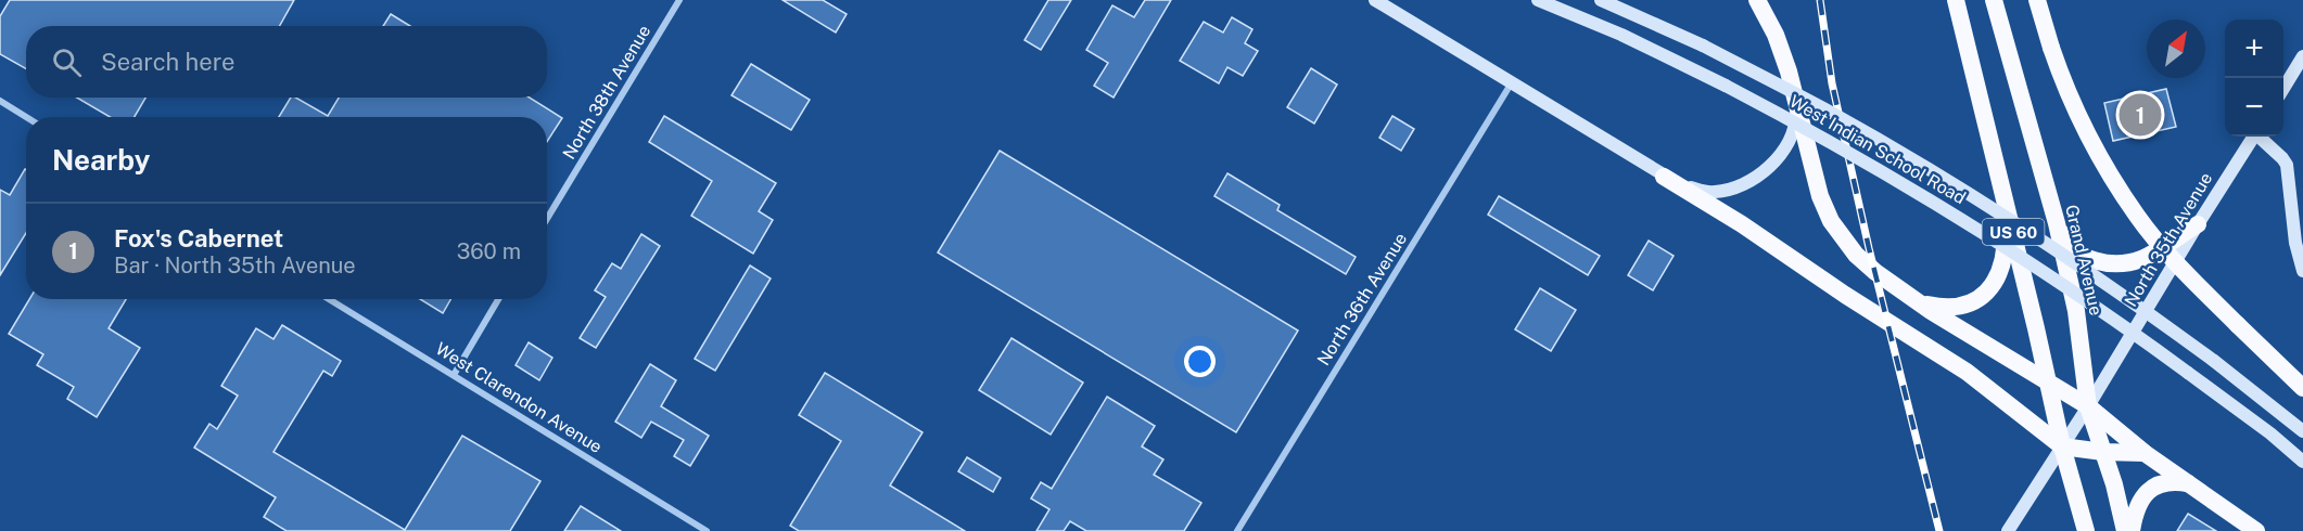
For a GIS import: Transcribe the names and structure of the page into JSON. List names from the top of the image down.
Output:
{
  "streets": {
    "highway": ["US 60", "Grand Avenue"],
    "main road": ["West Indian School Road", "North 35th Avenue"],
    "street": ["North 38th Avenue", "North 36th Avenue", "West Clarendon Avenue"]
  },
  "crossings": [
    ["US 60", "North 35th Avenue"],
    ["North 35th Avenue", "Grand Avenue"]
  ],
  "north": "top right",
  "page": {
    "map_buttons": ["+", "−"],
    "search": "Search here",
    "pins": "1",
    "heading": "Nearby",
    "list": [
      {
        "mark": "1",
        "name": "Fox's Cabernet",
        "note": "Bar · North 35th Avenue",
        "value": "360 m"
      }
    ]
  }
}
